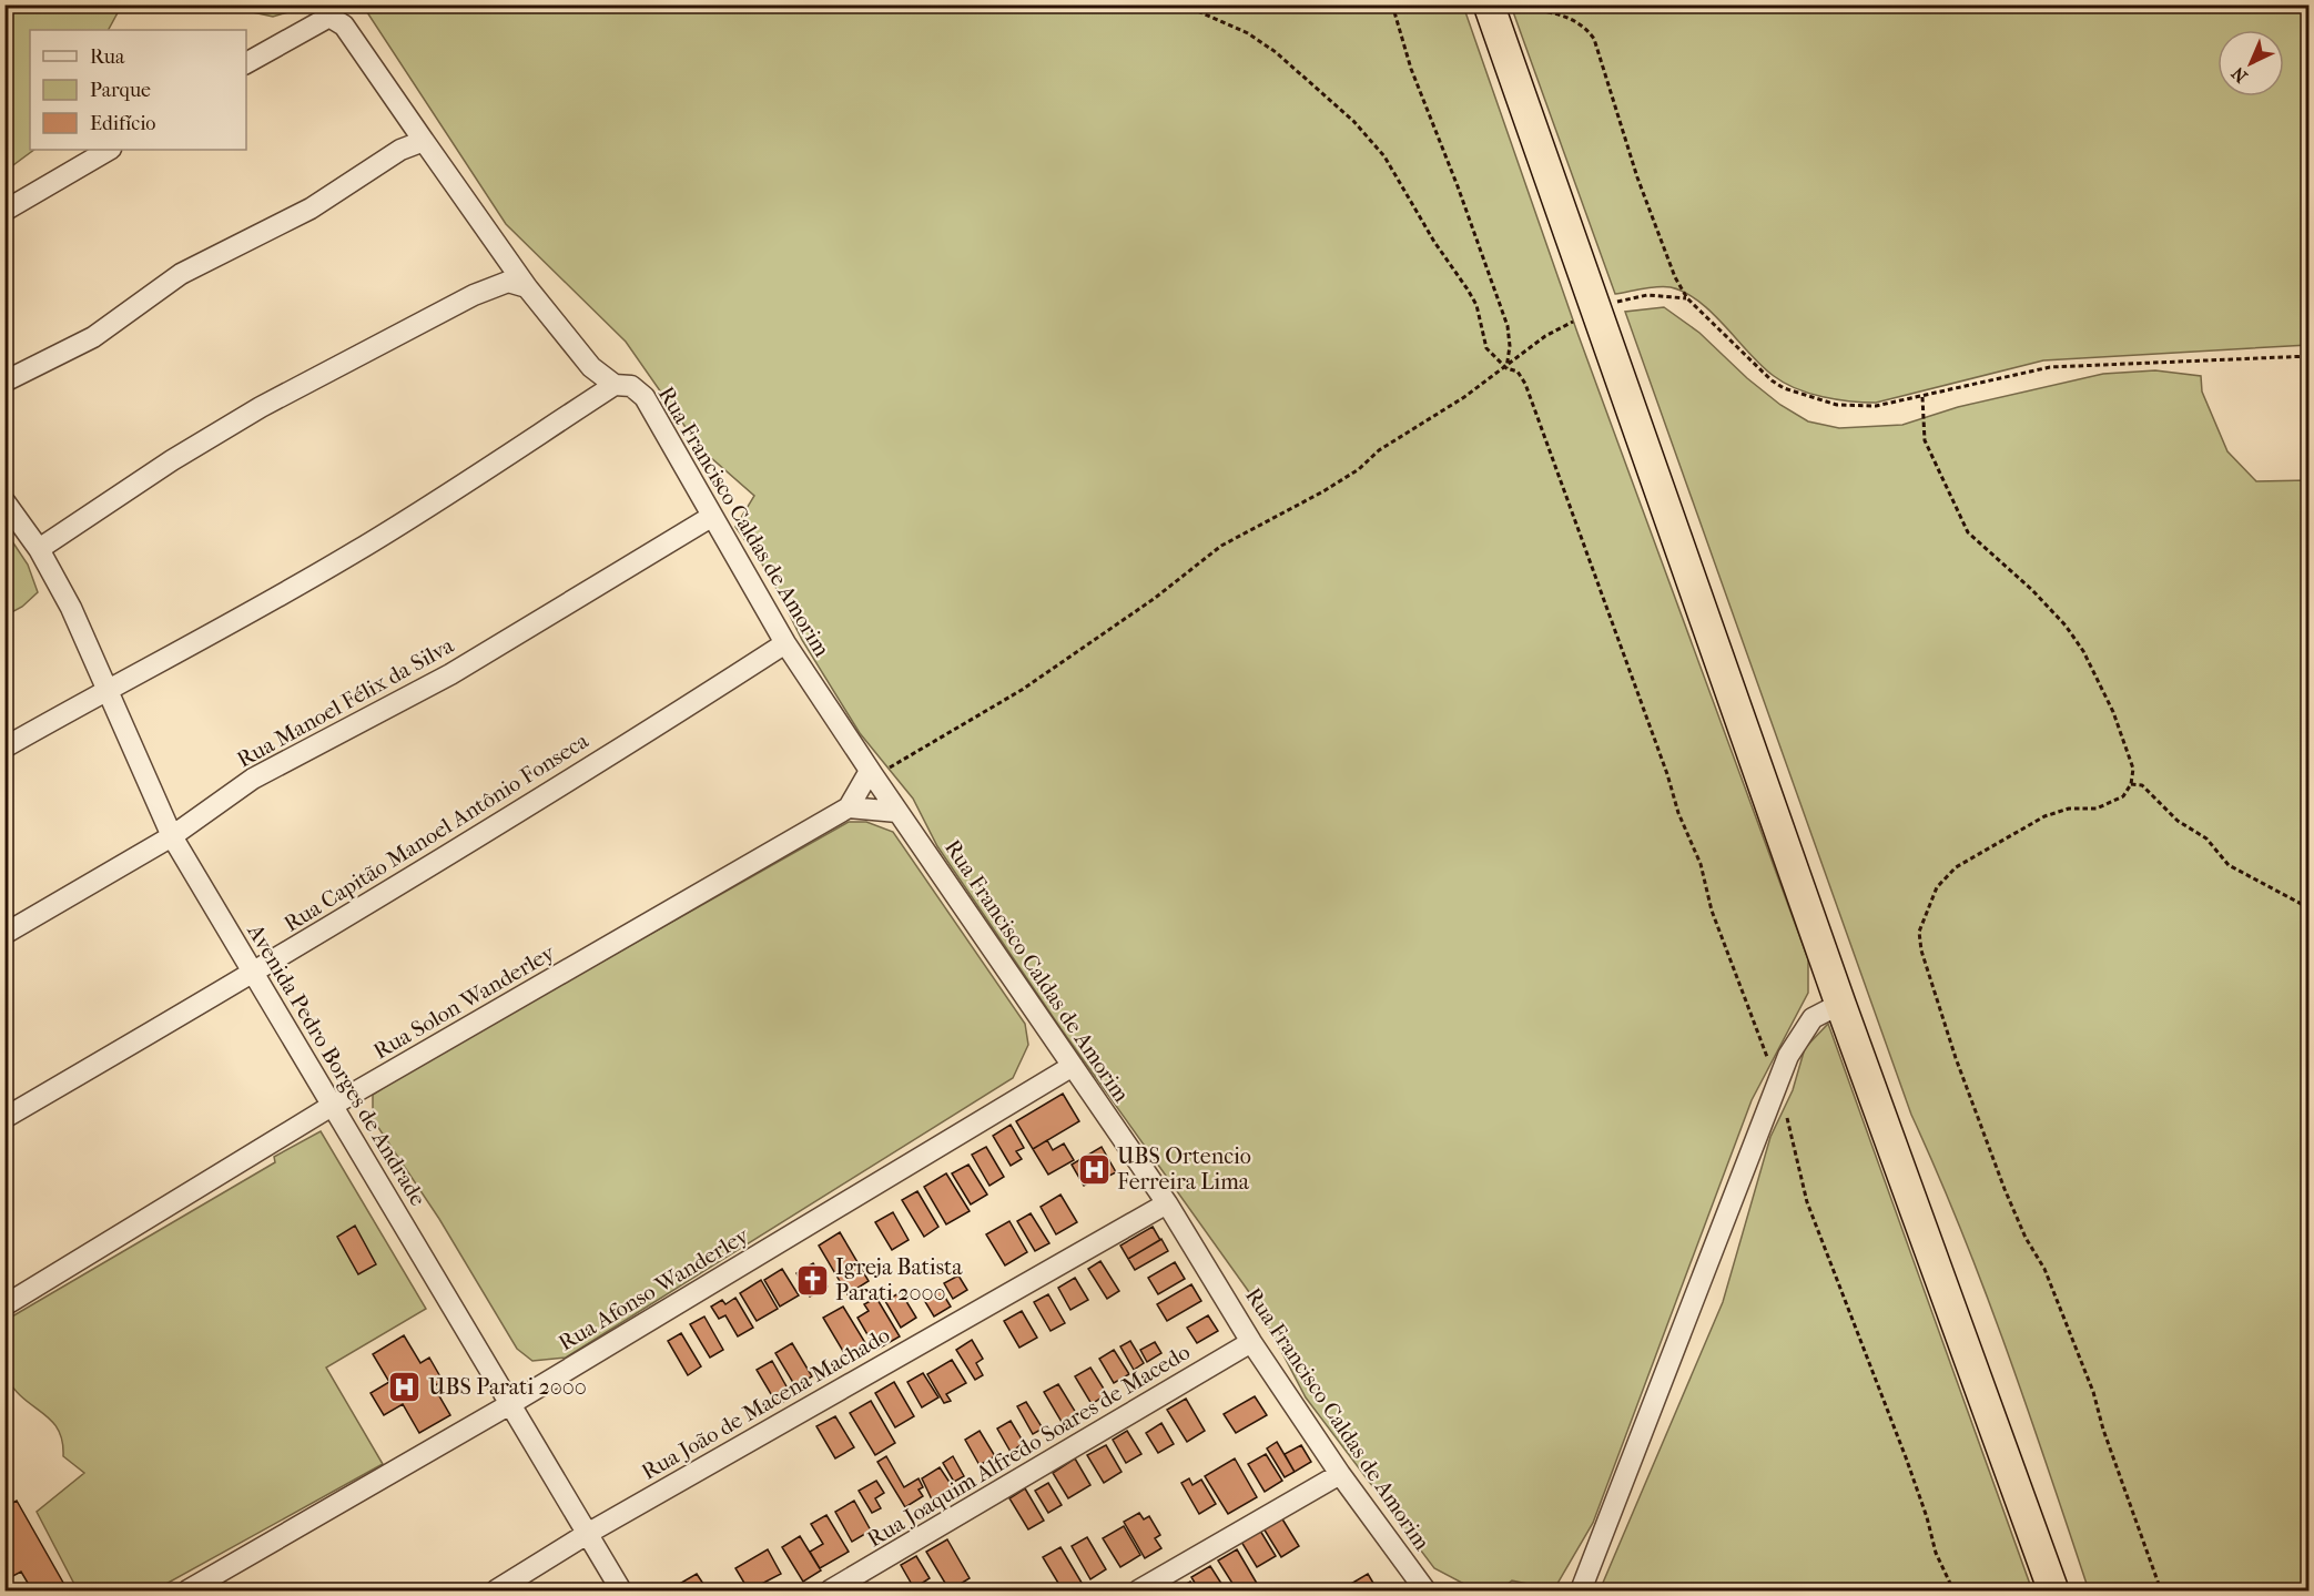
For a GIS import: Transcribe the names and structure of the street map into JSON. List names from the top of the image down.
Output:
{
  "streets": {
    "street": [
      "Rua Francisco Caldas de Amorim",
      "Rua Manoel Félix da Silva",
      "Rua Capitão Manoel Antônio Fonseca",
      "Rua Solon Wanderley",
      "Avenida Pedro Borges de Andrade",
      "Rua Afonso Wanderley",
      "Rua João de Macena Machado",
      "Rua Joaquim Alfredo Soares de Macedo"
    ]
  },
  "crossings": [
    ["Rua Francisco Caldas de Amorim", "Rua Manoel Félix da Silva"],
    ["Rua Francisco Caldas de Amorim", "Rua Capitão Manoel Antônio Fonseca"],
    ["Rua Francisco Caldas de Amorim", "Rua Afonso Wanderley"],
    ["Rua Francisco Caldas de Amorim", "Rua João de Macena Machado"],
    ["Rua Francisco Caldas de Amorim", "Rua Joaquim Alfredo Soares de Macedo"],
    ["Rua Manoel Félix da Silva", "Avenida Pedro Borges de Andrade"],
    ["Rua Capitão Manoel Antônio Fonseca", "Avenida Pedro Borges de Andrade"],
    ["Rua Solon Wanderley", "Avenida Pedro Borges de Andrade"],
    ["Avenida Pedro Borges de Andrade", "Rua Afonso Wanderley"],
    ["Avenida Pedro Borges de Andrade", "Rua João de Macena Machado"]
  ],
  "places": {
    "hospital": ["UBS Ortencio Ferreira Lima", "UBS Parati 2000"],
    "church": ["Igreja Batista Parati 2000"]
  },
  "legend": ["Rua", "Parque", "Edifício"],
  "north": "bottom left"
}
